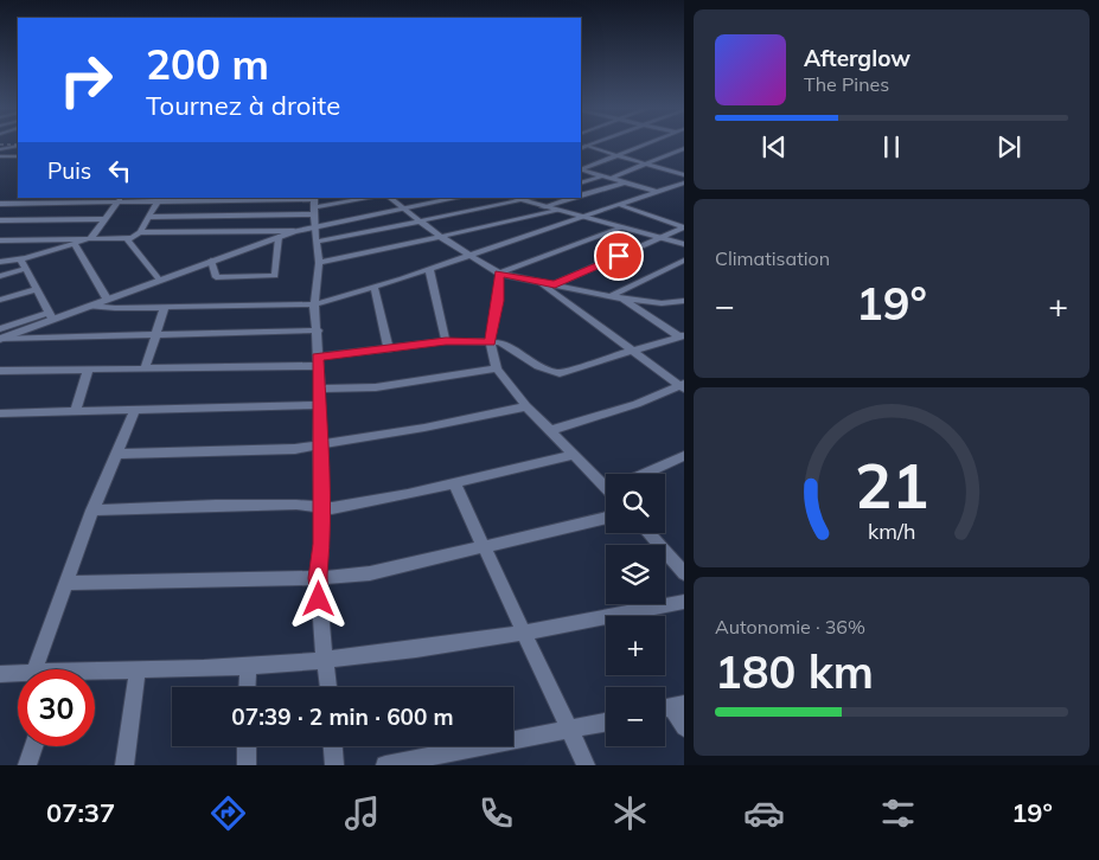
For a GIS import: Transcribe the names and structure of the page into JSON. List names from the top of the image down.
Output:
{
  "page": {
    "turn": ["200 m", "Tournez à droite"],
    "song": ["Afterglow", "The Pines"],
    "then": "Puis",
    "tile": [
      "Climatisation",
      ["Autonomie · 36%", "180 km"]
    ],
    "heat": ["−", "19°", "+"],
    "map_buttons": ["+", "−"],
    "limit": "30",
    "trip": "07:39 · 2 min · 600 m",
    "tabs": ["07:37", "19°"],
    "gauge": ["21", "km/h"]
  }
}
